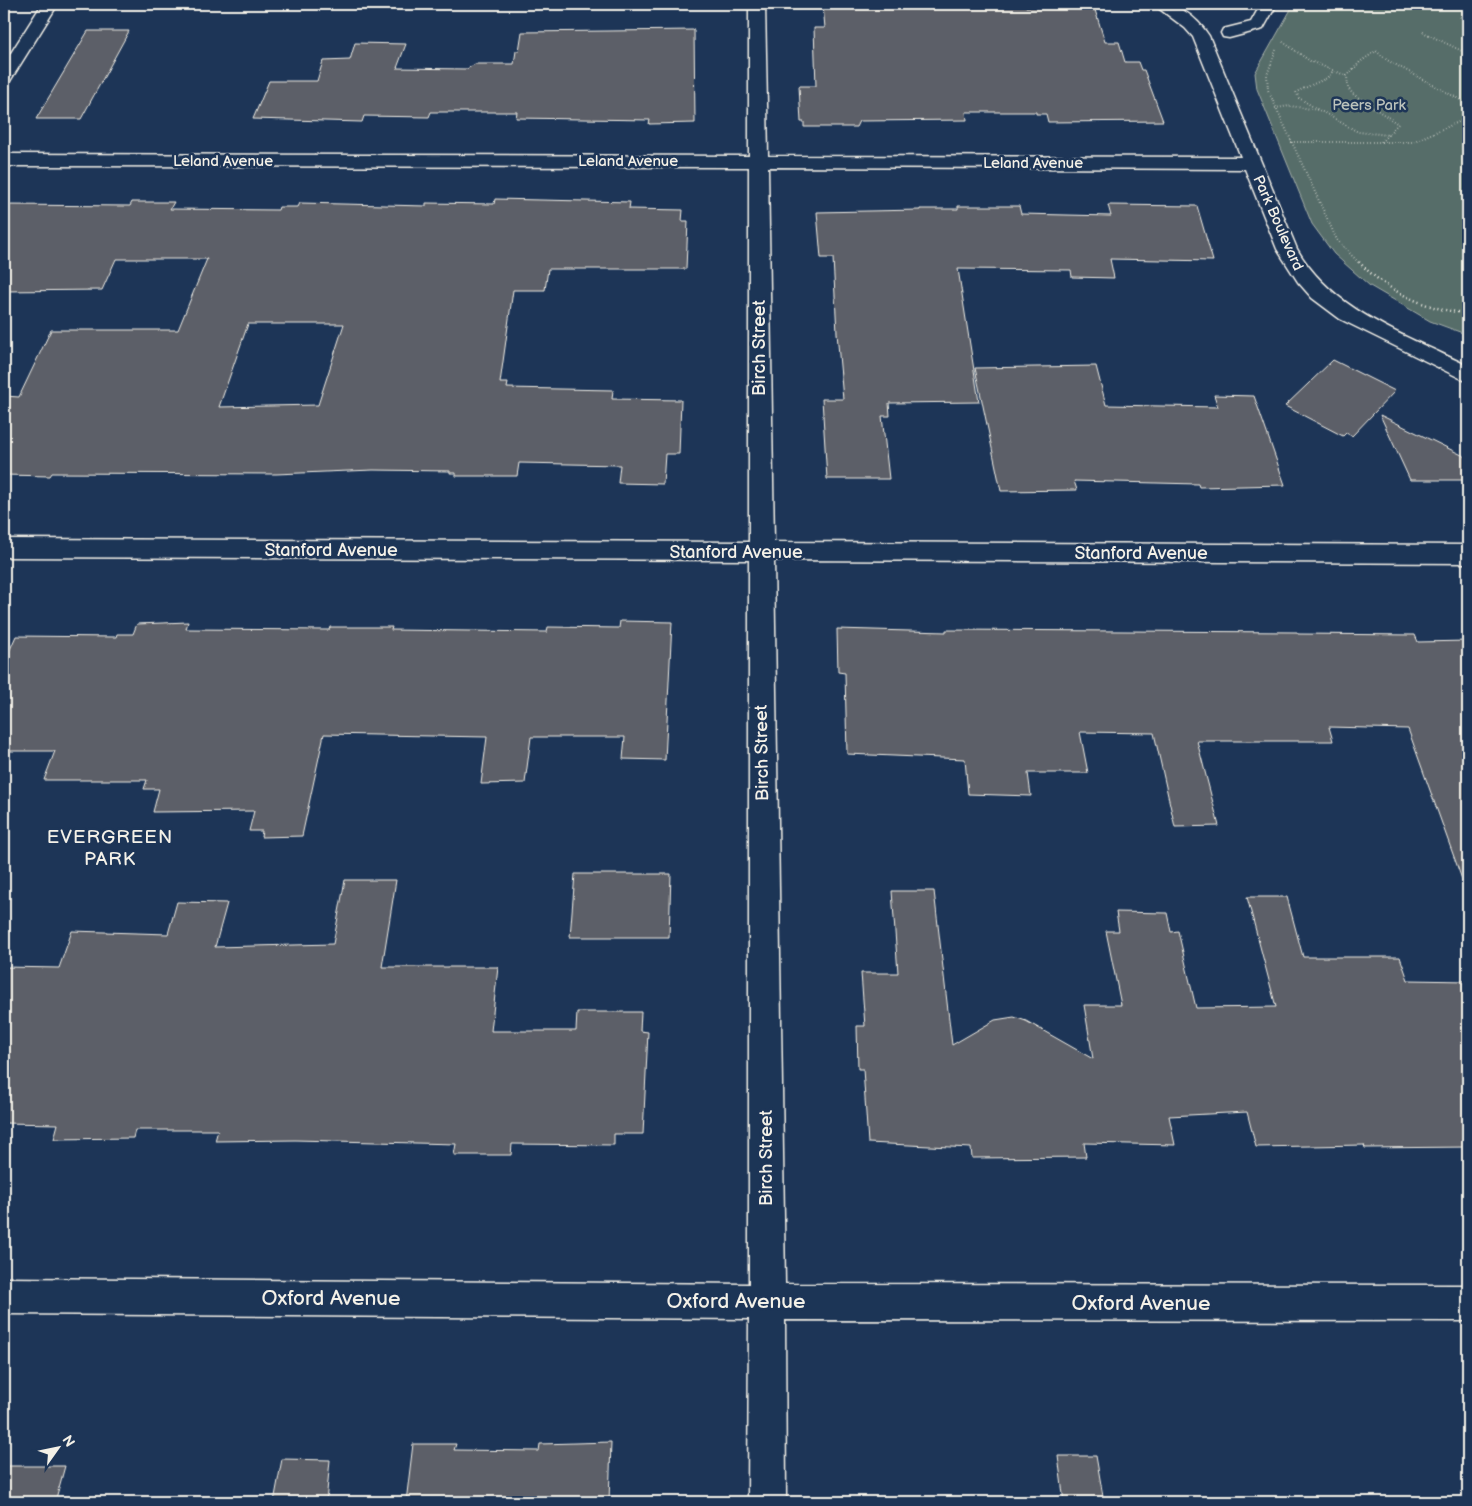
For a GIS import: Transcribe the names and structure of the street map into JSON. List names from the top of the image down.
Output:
{
  "streets": {
    "street": [
      "Leland Avenue",
      "Park Boulevard",
      "Birch Street",
      "Stanford Avenue",
      "Oxford Avenue"
    ]
  },
  "crossings": [
    ["Leland Avenue", "Park Boulevard"],
    ["Leland Avenue", "Birch Street"],
    ["Birch Street", "Stanford Avenue"],
    ["Birch Street", "Oxford Avenue"]
  ],
  "districts": ["EVERGREEN PARK"],
  "parks": ["Peers Park"],
  "north": "top right"
}
